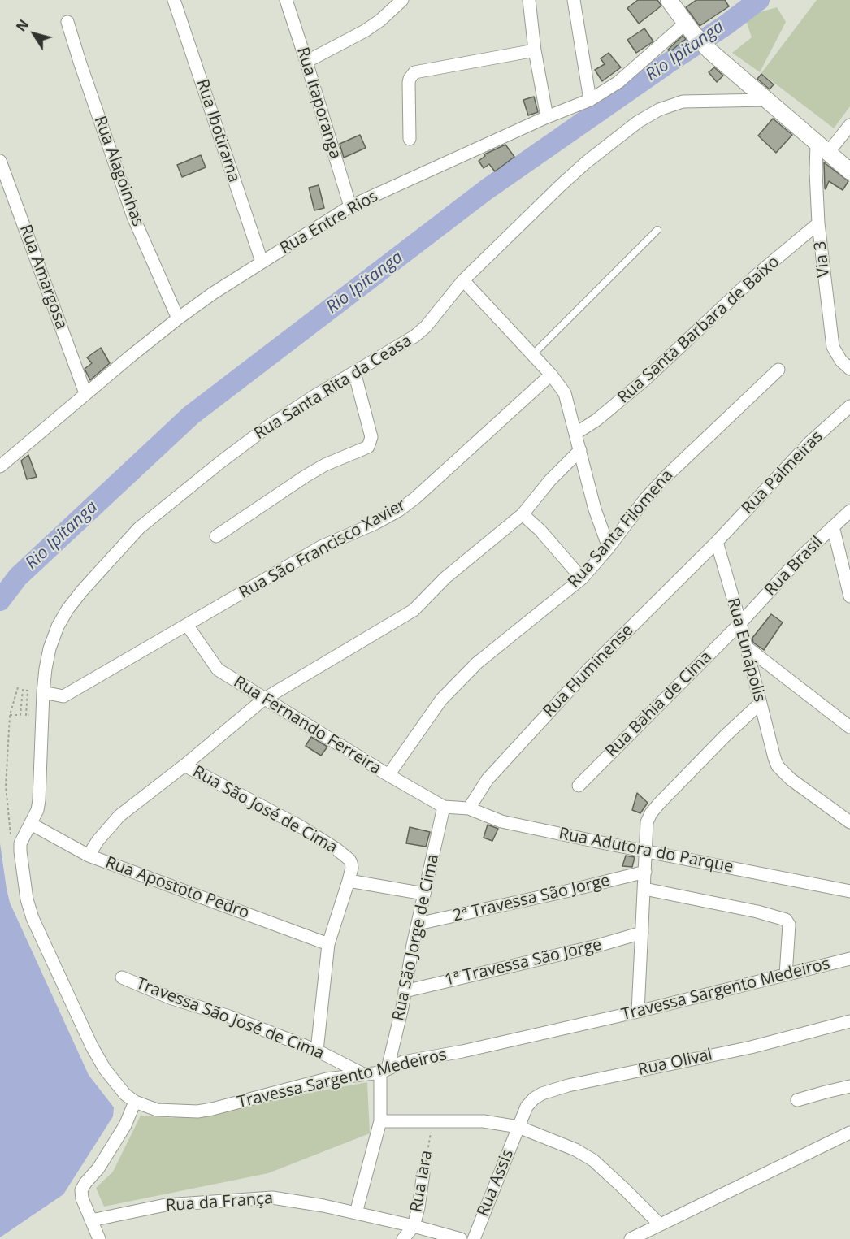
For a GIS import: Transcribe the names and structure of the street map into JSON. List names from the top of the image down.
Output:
{
  "streets": {
    "street": [
      "Rua Itaporanga",
      "Rua Ibotirama",
      "Rua Alagoinhas",
      "Rua Entre Rios",
      "Via 3",
      "Rua Amargosa",
      "Rua Santa Barbara de Baixo",
      "Rua Santa Rita da Ceasa",
      "Rua Palmeiras",
      "Rua Santa Filomena",
      "Rua São Francisco Xavier",
      "Rua Brasil",
      "Rua Eunápolis",
      "Rua Fluminense",
      "Rua Bahia de Cima",
      "Rua Fernando Ferreira",
      "Rua São José de Cima",
      "Rua Adutora do Parque",
      "Rua Apostoto Pedro",
      "2ª Travessa São Jorge",
      "Rua São Jorge de Cima",
      "1ª Travessa São Jorge",
      "Travessa Sargento Medeiros",
      "Travessa São José de Cima",
      "Rua Olival",
      "Rua Iara",
      "Rua Assis",
      "Rua da França"
    ]
  },
  "crossings": [
    ["Rua Itaporanga", "Rua Entre Rios"],
    ["Rua Ibotirama", "Rua Entre Rios"],
    ["Rua Alagoinhas", "Rua Entre Rios"],
    ["Rua Entre Rios", "Rua Amargosa"],
    ["Via 3", "Rua Santa Barbara de Baixo"],
    ["Rua Santa Rita da Ceasa", "Rua São Francisco Xavier"],
    ["Rua Santa Rita da Ceasa", "Rua Apostoto Pedro"],
    ["Rua Santa Rita da Ceasa", "Travessa Sargento Medeiros"],
    ["Rua Palmeiras", "Rua Eunápolis"],
    ["Rua Palmeiras", "Rua Fluminense"],
    ["Rua Santa Filomena", "Rua Fernando Ferreira"],
    ["Rua São Francisco Xavier", "Rua Fernando Ferreira"],
    ["Rua Brasil", "Rua Eunápolis"],
    ["Rua Brasil", "Rua Bahia de Cima"],
    ["Rua Eunápolis", "Rua Fluminense"],
    ["Rua Eunápolis", "Rua Bahia de Cima"],
    ["Rua Fluminense", "Rua Adutora do Parque"],
    ["Rua Fernando Ferreira", "Rua São José de Cima"],
    ["Rua Fernando Ferreira", "Rua Adutora do Parque"],
    ["Rua Fernando Ferreira", "Rua São Jorge de Cima"],
    ["Rua São José de Cima", "Rua Apostoto Pedro"],
    ["Rua Adutora do Parque", "Rua São Jorge de Cima"],
    ["Rua Apostoto Pedro", "Travessa Sargento Medeiros"],
    ["2ª Travessa São Jorge", "Rua São Jorge de Cima"],
    ["Rua São Jorge de Cima", "1ª Travessa São Jorge"],
    ["Rua São Jorge de Cima", "Travessa Sargento Medeiros"],
    ["Rua São Jorge de Cima", "Rua da França"],
    ["Travessa Sargento Medeiros", "Travessa São José de Cima"],
    ["Rua Olival", "Rua Assis"],
    ["Rua Iara", "Rua da França"]
  ],
  "water": ["Rio Ipitanga"],
  "north": "top left"
}
